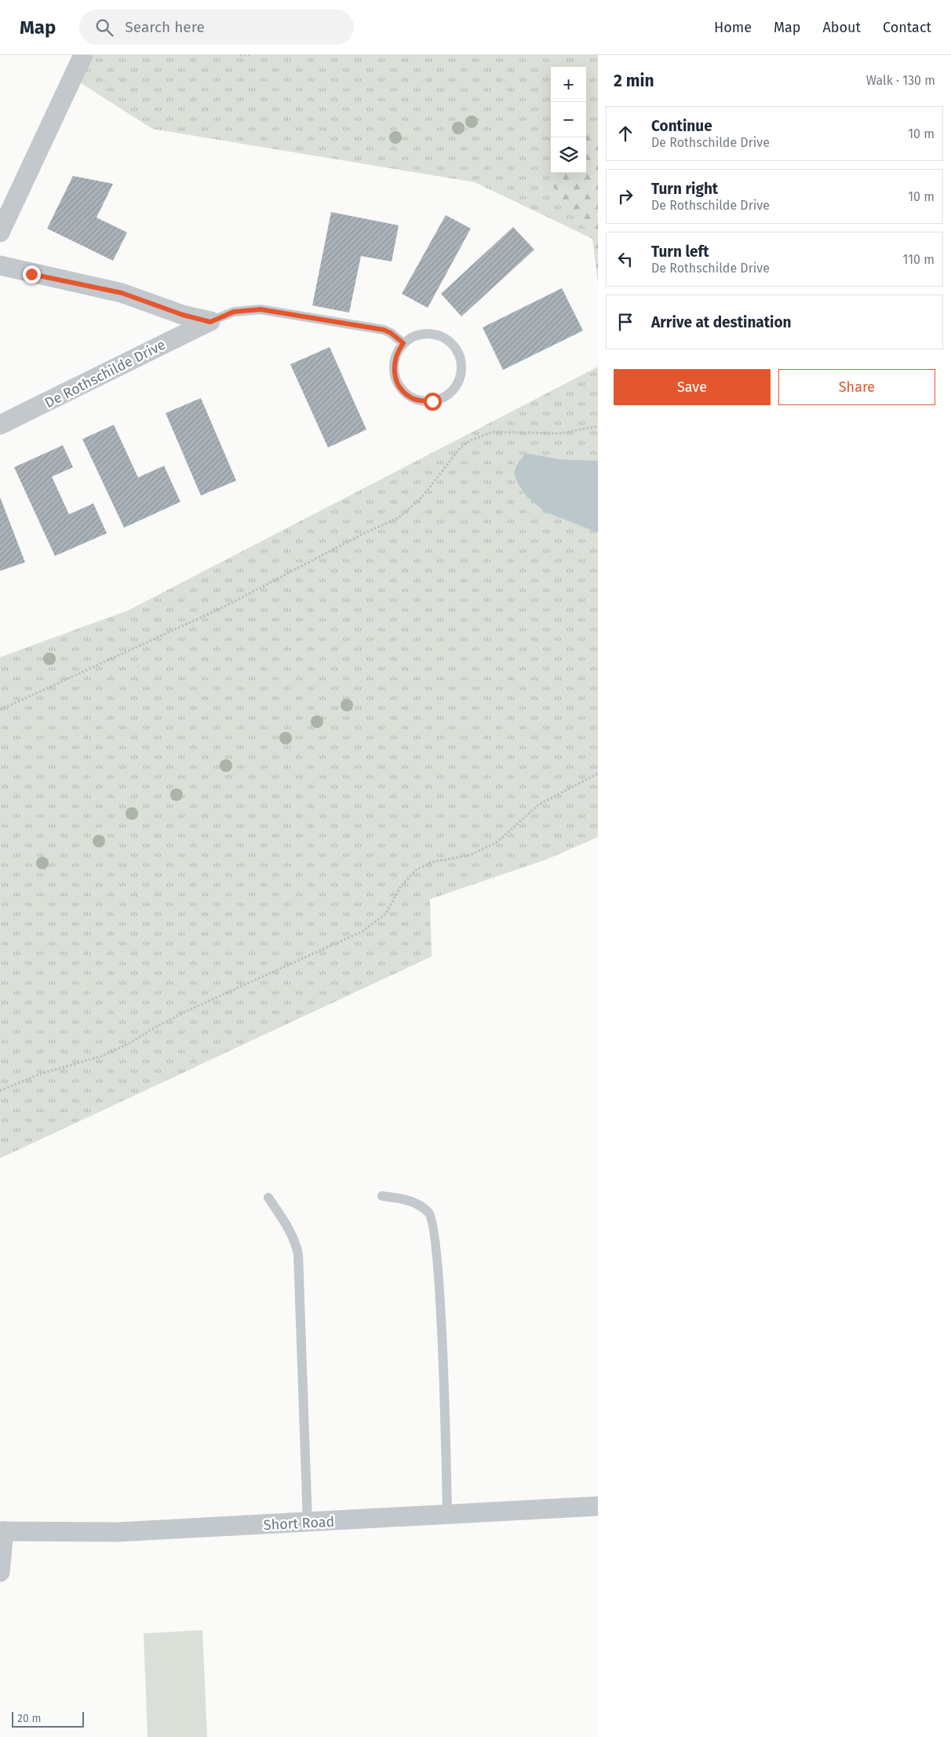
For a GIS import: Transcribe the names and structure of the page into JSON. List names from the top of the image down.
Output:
{
  "streets": {
    "street": ["De Rothschilde Drive", "Short Road"]
  },
  "scale_bar": "20 m",
  "page": {
    "header": "Map",
    "search": "Search here",
    "nav": [
      "Home",
      "Map",
      "About",
      "Contact"
    ],
    "heading": ["2 min", "Walk · 130 m"],
    "map_buttons": ["+", "−"],
    "list": [
      ["Continue", "De Rothschilde Drive", "10 m"],
      ["Turn right", "De Rothschilde Drive", "10 m"],
      ["Turn left", "De Rothschilde Drive", "110 m"],
      "Arrive at destination"
    ],
    "buttons": ["Save", "Share"],
    "scale": "20 m"
  }
}
